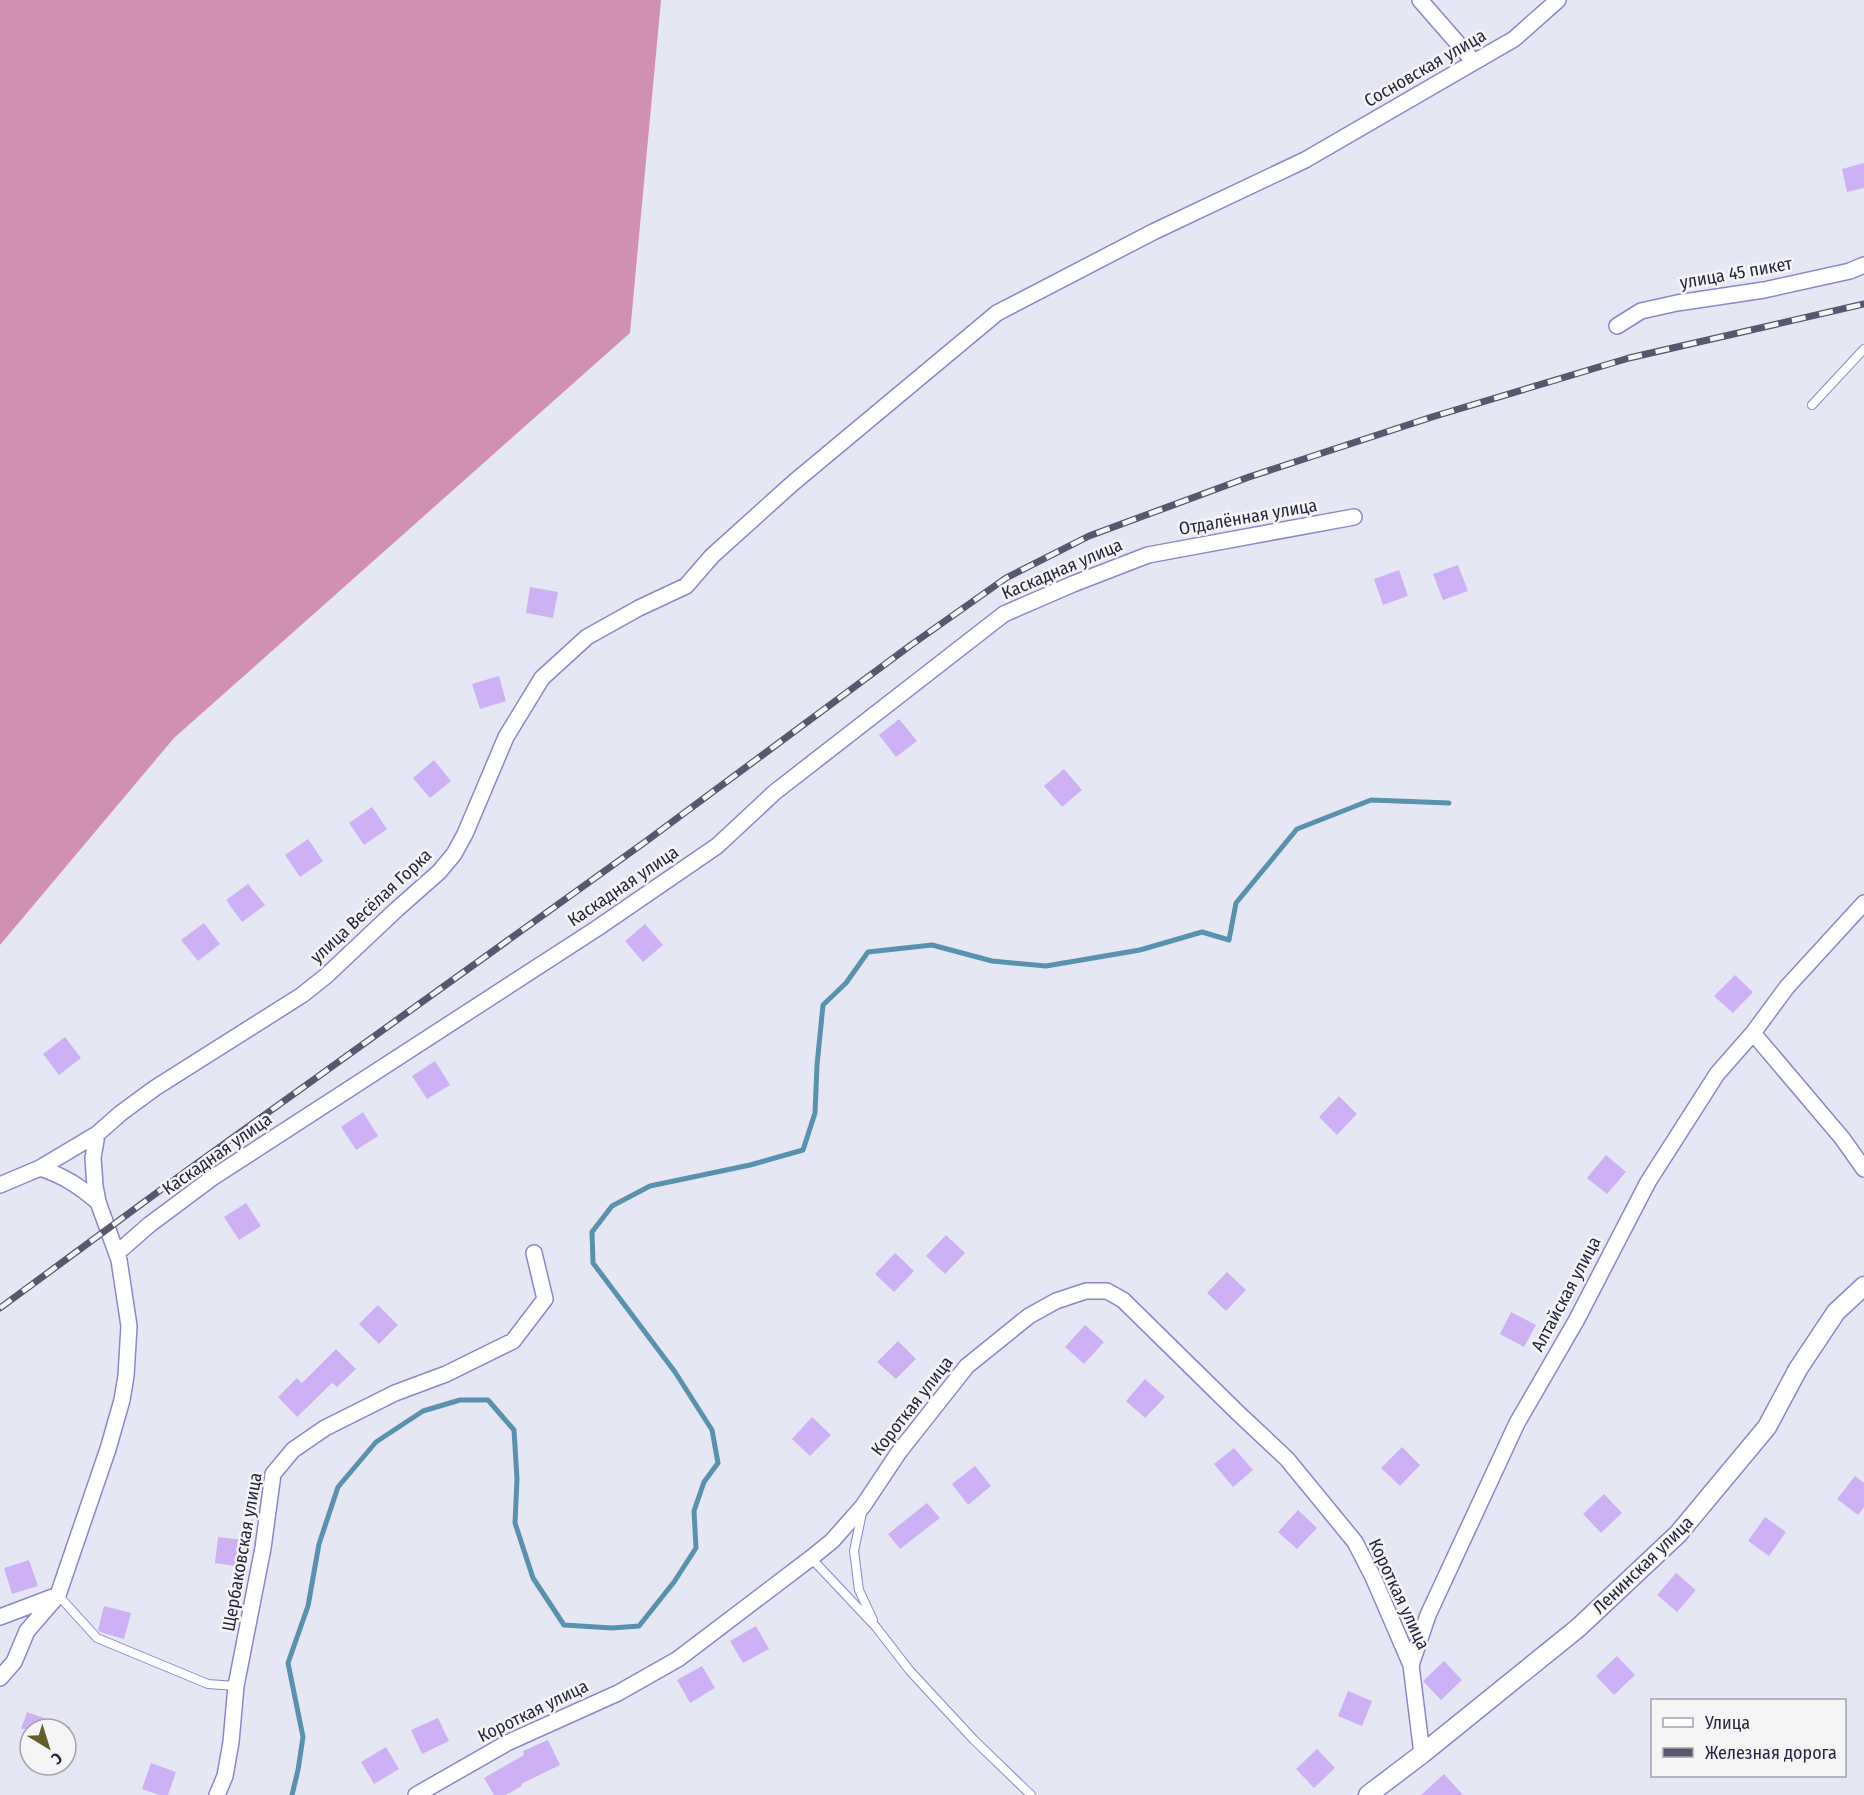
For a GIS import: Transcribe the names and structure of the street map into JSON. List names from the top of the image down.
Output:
{
  "streets": {
    "street": [
      "Сосновская улица",
      "улица 45 пикет",
      "Отдалённая улица",
      "Каскадная улица",
      "улица Весёлая Горка",
      "Алтайская улица",
      "Короткая улица",
      "Щербаковская улица",
      "Ленинская улица"
    ]
  },
  "crossings": [
    ["Сосновская улица", "улица Весёлая Горка"],
    ["Отдалённая улица", "Каскадная улица"],
    ["Алтайская улица", "Короткая улица"],
    ["Алтайская улица", "Ленинская улица"]
  ],
  "legend": ["Улица", "Железная дорога"],
  "north": "bottom right"
}
